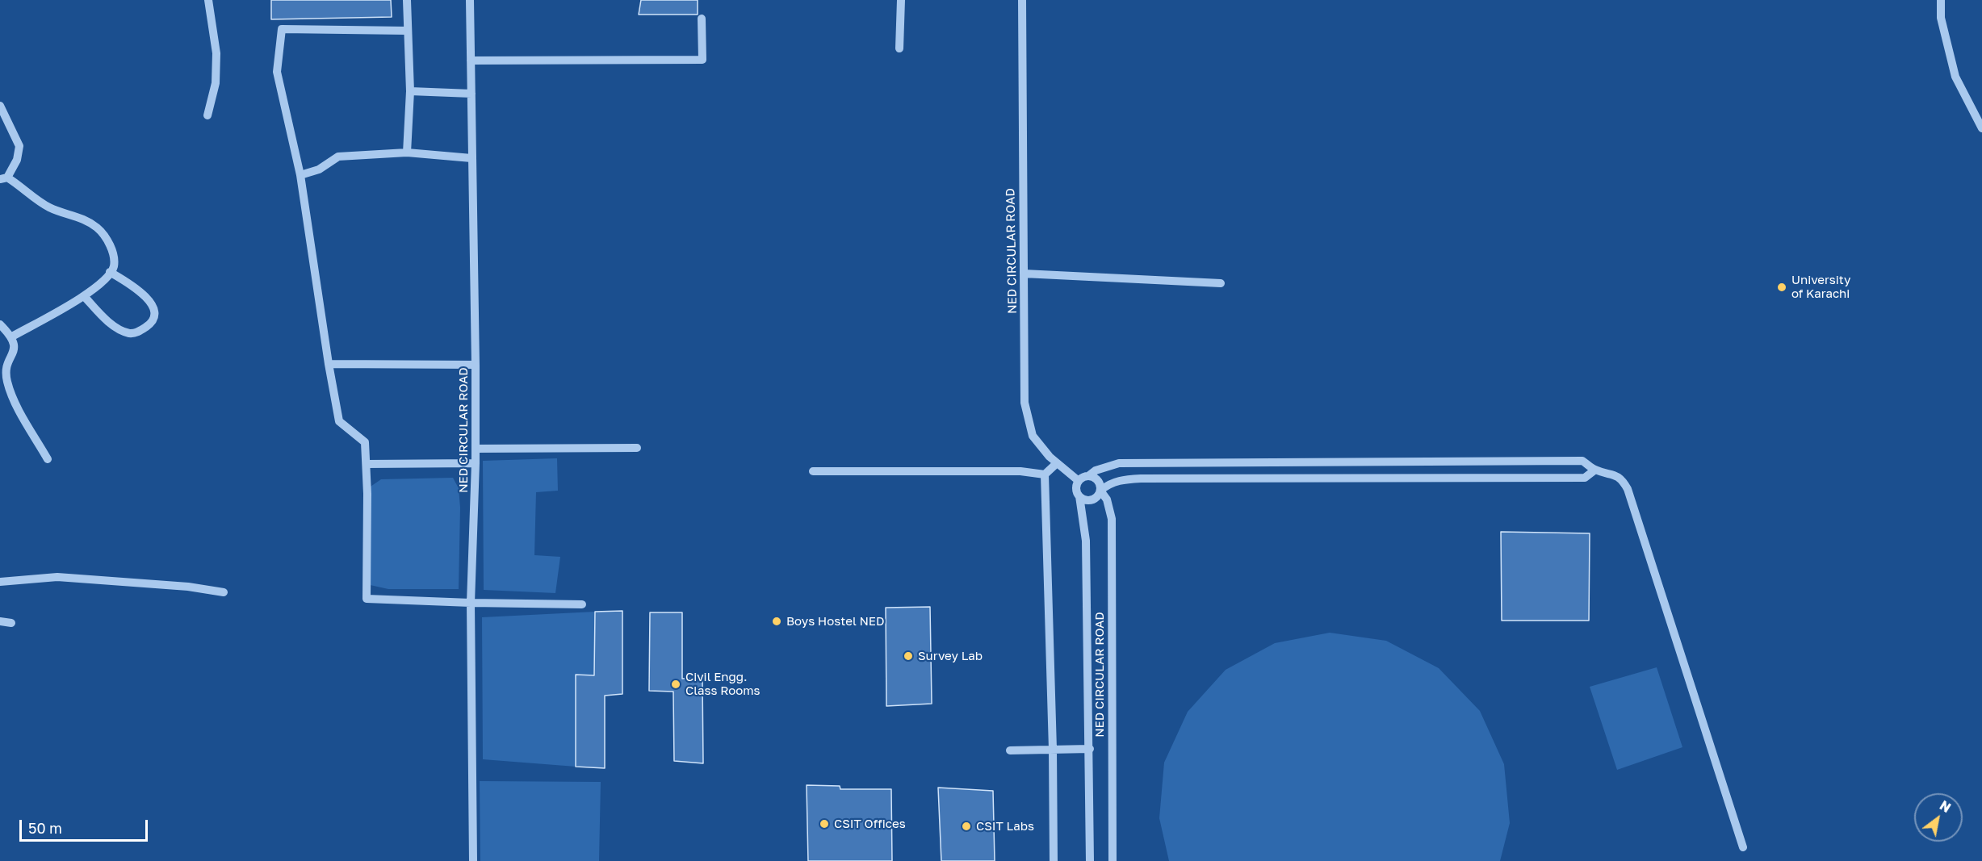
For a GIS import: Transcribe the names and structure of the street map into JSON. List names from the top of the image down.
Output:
{
  "streets": {
    "street": ["NED CIRCULAR ROAD"]
  },
  "places": [
    "University of Karachi",
    "Boys Hostel NED",
    "Survey Lab",
    "Civil Engg. Class Rooms",
    "CSIT Offices",
    "CSIT Labs"
  ],
  "scale_bar": "50 m",
  "north": "top right"
}
